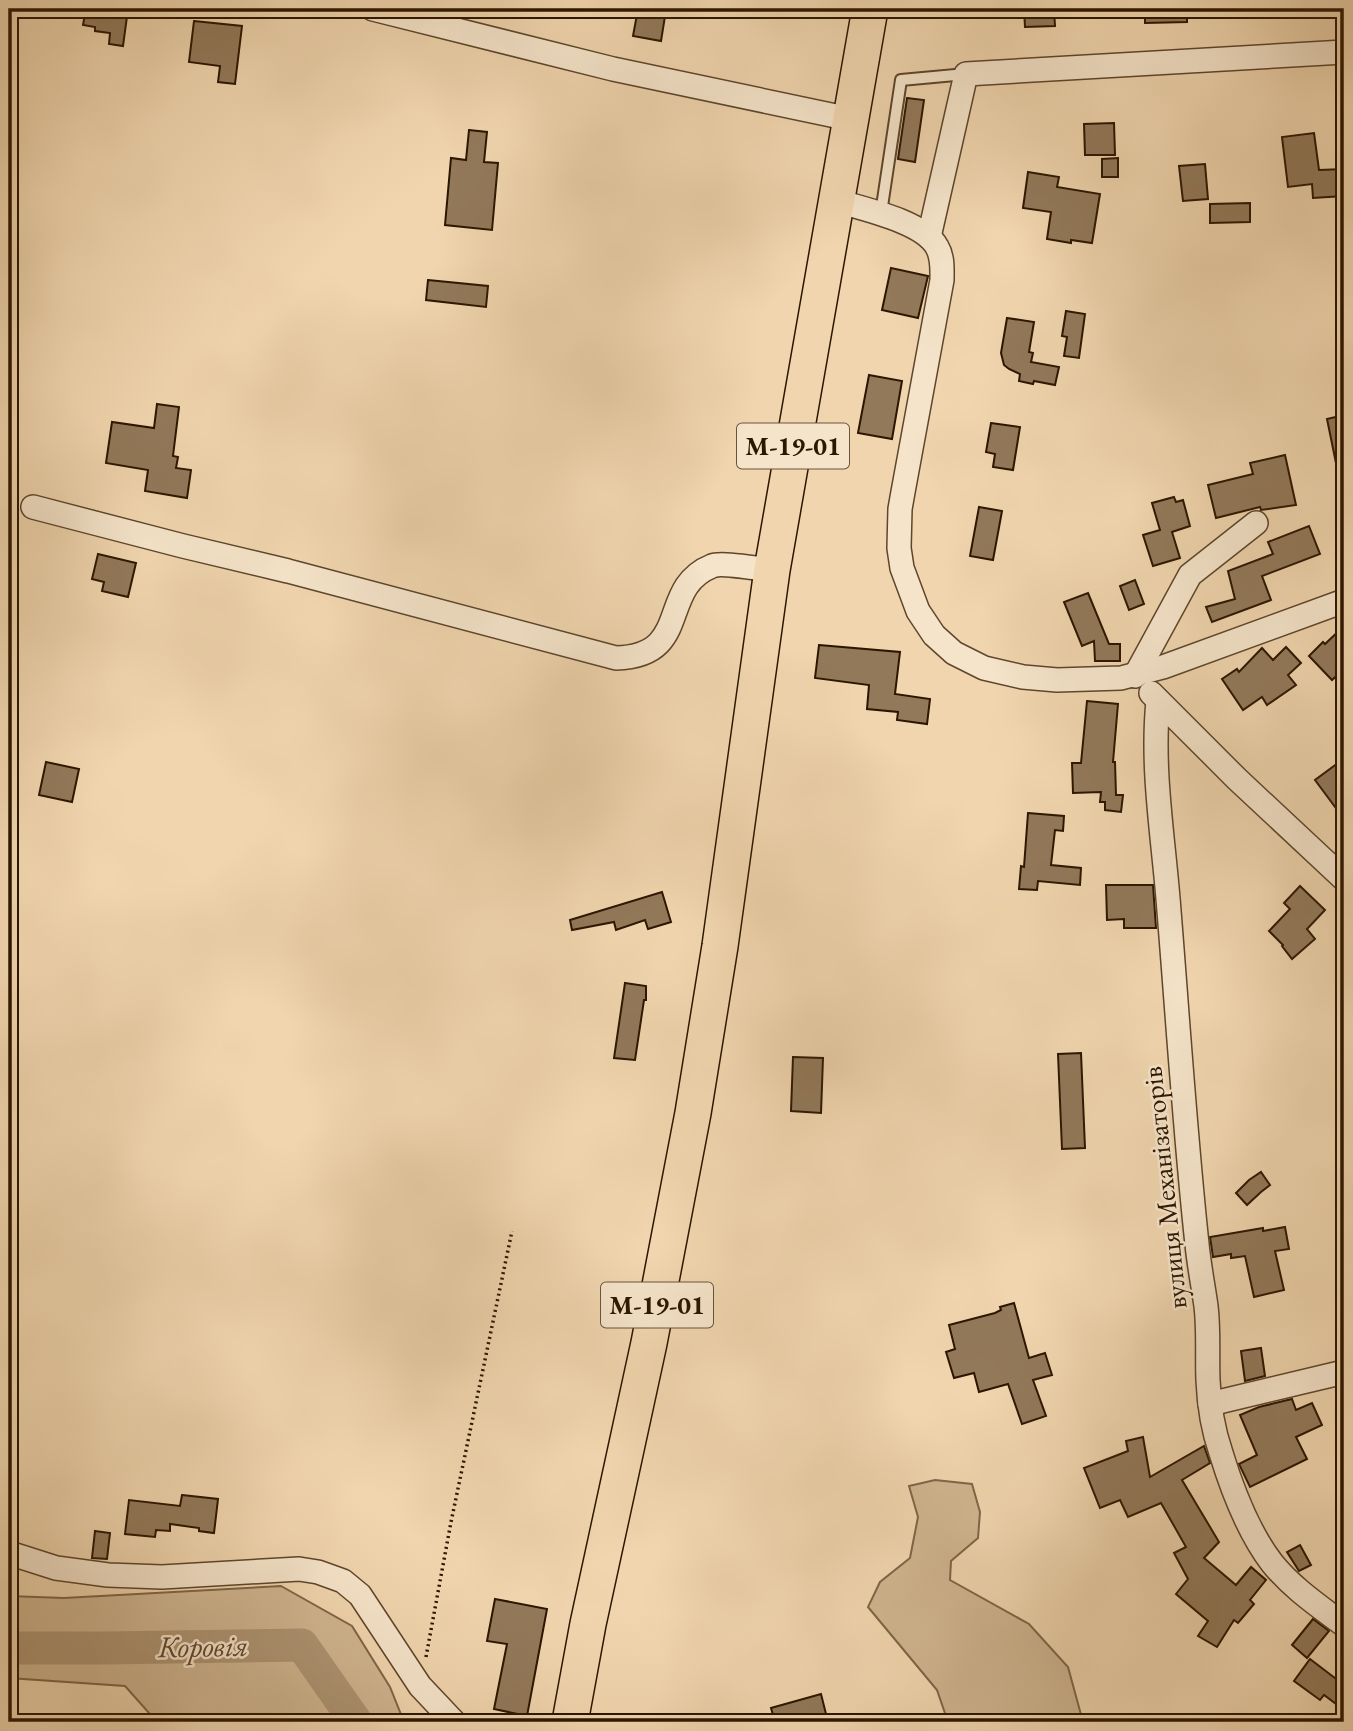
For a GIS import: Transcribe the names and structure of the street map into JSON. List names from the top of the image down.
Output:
{
  "streets": {
    "main road": ["М-19-01"],
    "street": ["вулиця Механізаторів"]
  },
  "water": ["Коровія"]
}
